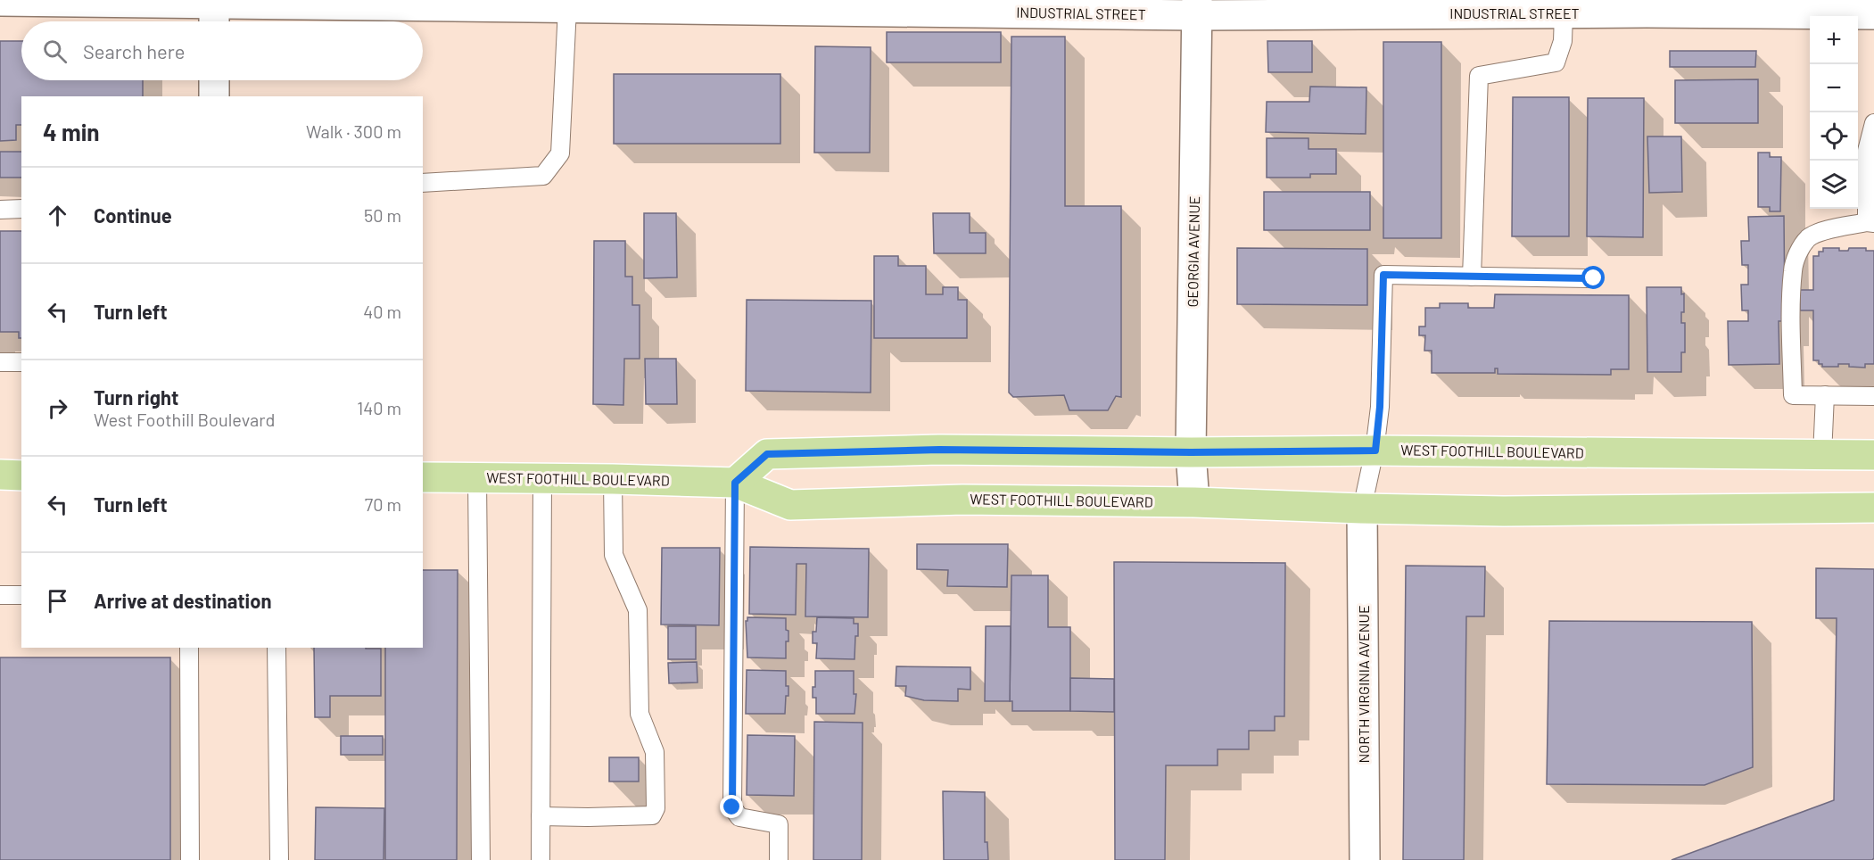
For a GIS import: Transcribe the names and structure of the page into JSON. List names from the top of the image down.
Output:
{
  "streets": {
    "main road": ["WEST FOOTHILL BOULEVARD"],
    "street": ["INDUSTRIAL STREET", "GEORGIA AVENUE", "NORTH VIRGINIA AVENUE"]
  },
  "crossings": [
    ["INDUSTRIAL STREET", "GEORGIA AVENUE"],
    ["GEORGIA AVENUE", "WEST FOOTHILL BOULEVARD"],
    ["WEST FOOTHILL BOULEVARD", "NORTH VIRGINIA AVENUE"]
  ],
  "page": {
    "map_buttons": ["+", "−"],
    "search": "Search here",
    "heading": ["4 min", "Walk · 300 m"],
    "list": [
      ["Continue", "50 m"],
      ["Turn left", "40 m"],
      ["Turn right", "West Foothill Boulevard", "140 m"],
      ["Turn left", "70 m"],
      "Arrive at destination"
    ]
  }
}
